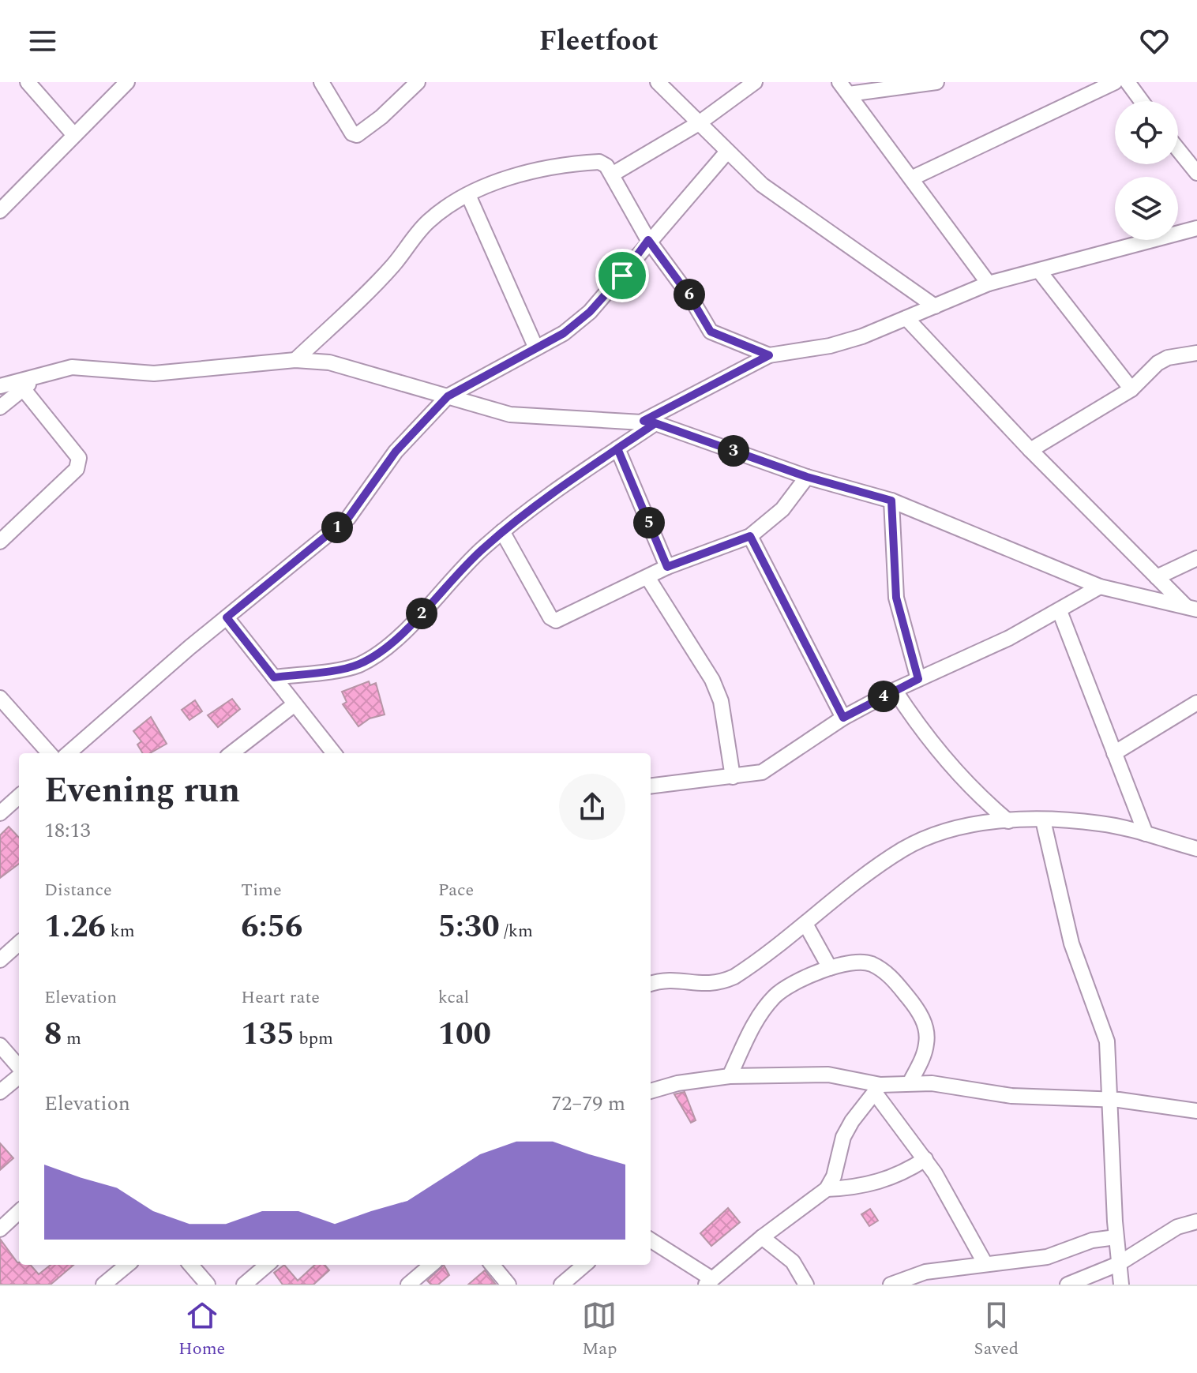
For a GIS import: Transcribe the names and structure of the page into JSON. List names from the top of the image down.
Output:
{
  "page": {
    "header": "Fleetfoot",
    "pins": [
      "6",
      "3",
      "5",
      "1",
      "2",
      "4"
    ],
    "heading": ["Evening run", "18:13"],
    "stats": [
      ["Distance", "1.26 km"],
      ["Time", "6:56"],
      ["Pace", "5:30 /km"],
      ["Elevation", "8 m"],
      ["Heart rate", "135 bpm"],
      ["kcal", "100"]
    ],
    "chart": ["Elevation", "72–79 m"],
    "tabs": ["Home", "Map", "Saved"]
  }
}
